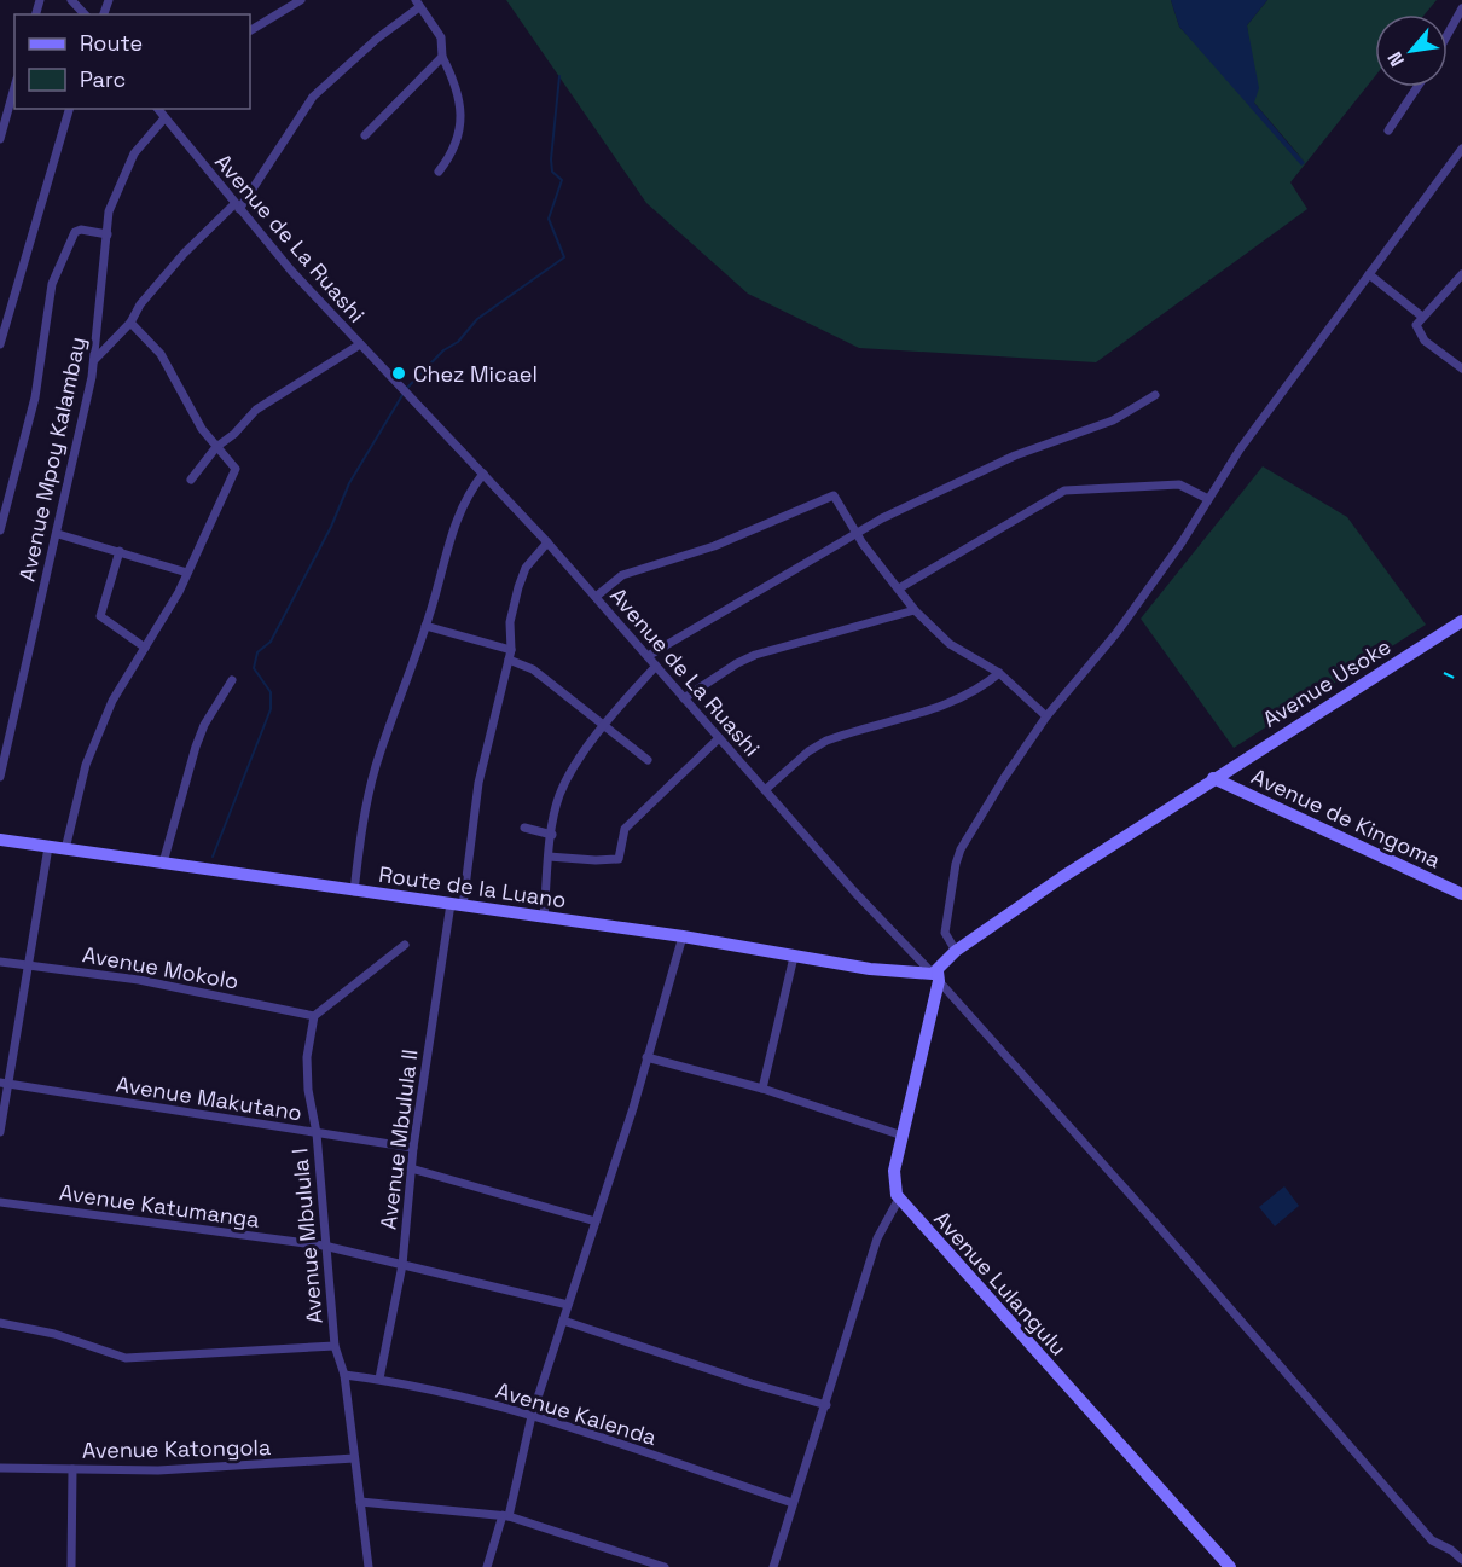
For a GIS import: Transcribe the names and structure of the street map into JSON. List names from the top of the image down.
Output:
{
  "streets": {
    "street": [
      "Avenue de La Ruashi",
      "Avenue Mpoy Kalambay",
      "Avenue Usoke",
      "Avenue de Kingoma",
      "Route de la Luano",
      "Avenue Mokolo",
      "Avenue Makutano",
      "Avenue Mbulula II",
      "Avenue Katumanga",
      "Avenue Mbulula I",
      "Avenue Lulangulu",
      "Avenue Kalenda",
      "Avenue Katongola"
    ]
  },
  "crossings": [
    ["Avenue de La Ruashi", "Avenue Mpoy Kalambay"],
    ["Avenue de La Ruashi", "Avenue Usoke"],
    ["Avenue de La Ruashi", "Route de la Luano"],
    ["Avenue de La Ruashi", "Avenue Mbulula II"],
    ["Avenue Usoke", "Avenue de Kingoma"],
    ["Avenue Usoke", "Route de la Luano"],
    ["Route de la Luano", "Avenue Mbulula II"],
    ["Avenue Mokolo", "Avenue Mbulula I"],
    ["Avenue Makutano", "Avenue Mbulula II"],
    ["Avenue Makutano", "Avenue Mbulula I"],
    ["Avenue Mbulula II", "Avenue Katumanga"],
    ["Avenue Mbulula II", "Avenue Kalenda"],
    ["Avenue Katumanga", "Avenue Mbulula I"],
    ["Avenue Mbulula I", "Avenue Kalenda"],
    ["Avenue Mbulula I", "Avenue Katongola"]
  ],
  "places": ["Chez Micael"],
  "legend": ["Route", "Parc"],
  "north": "bottom left"
}
